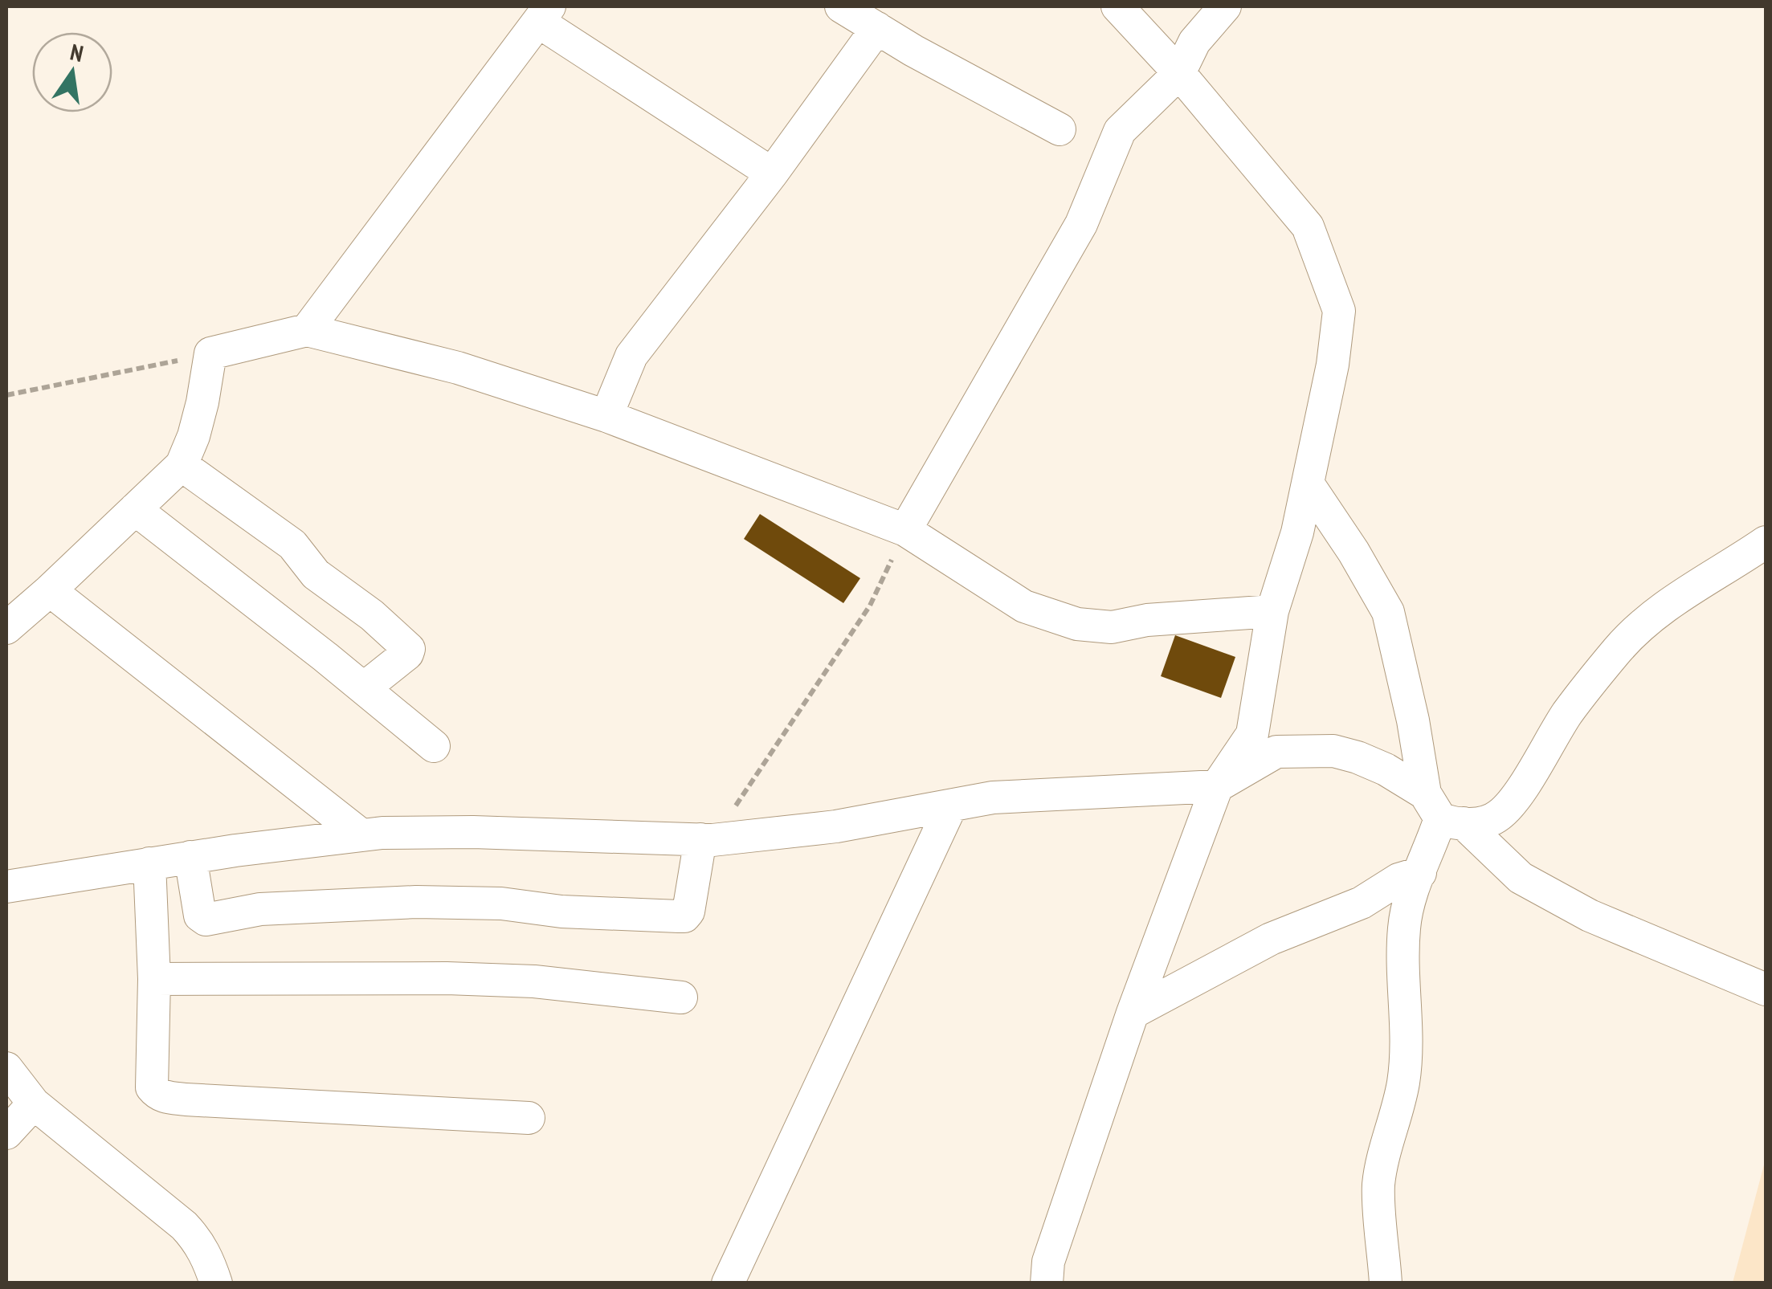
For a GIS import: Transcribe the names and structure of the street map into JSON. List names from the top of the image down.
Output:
{
  "north": "top"
}
